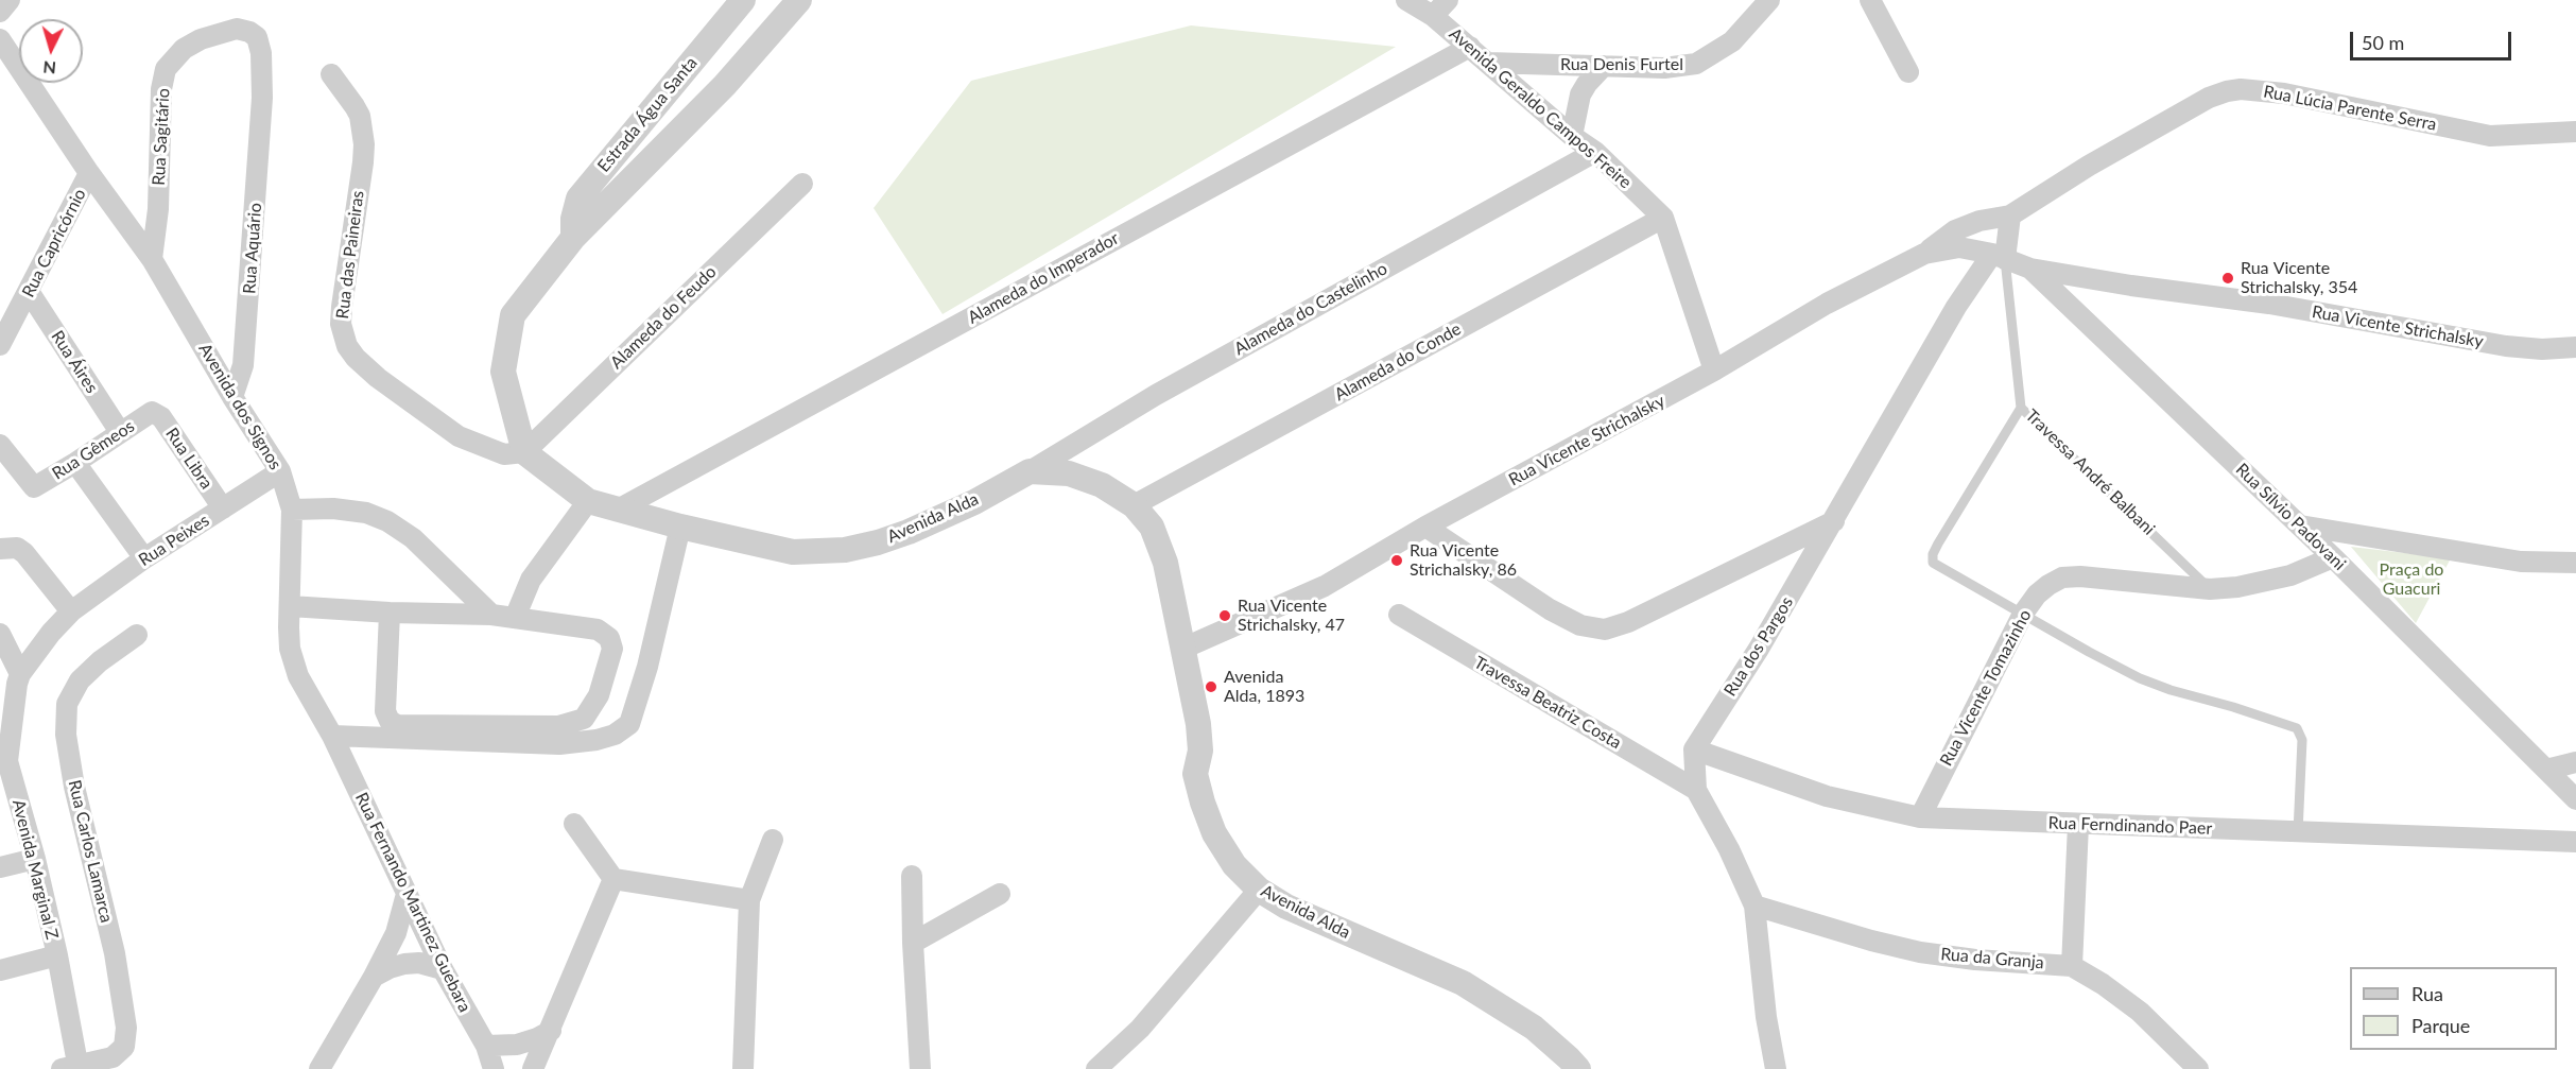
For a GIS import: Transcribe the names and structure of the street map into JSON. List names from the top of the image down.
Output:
{
  "streets": {
    "street": [
      "Rua Denis Furtel",
      "Avenida Geraldo Campos Freire",
      "Rua Lúcia Parente Serra",
      "Estrada Água Santa",
      "Rua Sagitário",
      "Rua Capricórnio",
      "Rua Aquário",
      "Rua das Paineiras",
      "Alameda do Imperador",
      "Alameda do Castelinho",
      "Alameda do Feudo",
      "Rua Vicente Strichalsky",
      "Rua Áires",
      "Alameda do Conde",
      "Avenida dos Signos",
      "Rua Gêmeos",
      "Rua Libra",
      "Rua Sílvio Padovani",
      "Avenida Alda",
      "Rua Peixes",
      "Rua dos Pargos",
      "Rua Vicente Tomazinho",
      "Travessa Beatriz Costa",
      "Rua Ferndinando Paer",
      "Rua Carlos Lamarca",
      "Avenida Marginal Z",
      "Rua Fernando Martinez Guebara",
      "Rua da Granja"
    ],
    "lane": ["Travessa André Balbani"]
  },
  "crossings": [
    ["Rua Denis Furtel", "Avenida Geraldo Campos Freire"],
    ["Avenida Geraldo Campos Freire", "Alameda do Imperador"],
    ["Avenida Geraldo Campos Freire", "Alameda do Castelinho"],
    ["Avenida Geraldo Campos Freire", "Rua Vicente Strichalsky"],
    ["Avenida Geraldo Campos Freire", "Alameda do Conde"],
    ["Rua Sagitário", "Rua Aquário"],
    ["Rua Sagitário", "Avenida dos Signos"],
    ["Rua Capricórnio", "Rua Áires"],
    ["Rua Capricórnio", "Avenida dos Signos"],
    ["Rua Aquário", "Avenida dos Signos"],
    ["Rua das Paineiras", "Alameda do Feudo"],
    ["Rua das Paineiras", "Avenida Alda"],
    ["Alameda do Imperador", "Avenida Alda"],
    ["Alameda do Castelinho", "Avenida Alda"],
    ["Alameda do Feudo", "Avenida Alda"],
    ["Rua Vicente Strichalsky", "Travessa André Balbani"],
    ["Rua Vicente Strichalsky", "Rua Sílvio Padovani"],
    ["Rua Vicente Strichalsky", "Avenida Alda"],
    ["Rua Vicente Strichalsky", "Rua dos Pargos"],
    ["Rua Áires", "Rua Gêmeos"],
    ["Alameda do Conde", "Avenida Alda"],
    ["Avenida dos Signos", "Rua Peixes"],
    ["Avenida dos Signos", "Rua Fernando Martinez Guebara"],
    ["Rua Gêmeos", "Rua Libra"],
    ["Rua Libra", "Rua Peixes"],
    ["Travessa André Balbani", "Rua Sílvio Padovani"],
    ["Travessa André Balbani", "Rua dos Pargos"],
    ["Travessa André Balbani", "Rua Vicente Tomazinho"],
    ["Rua Sílvio Padovani", "Rua dos Pargos"],
    ["Rua Sílvio Padovani", "Rua Vicente Tomazinho"],
    ["Rua Peixes", "Avenida Marginal Z"],
    ["Rua dos Pargos", "Rua Ferndinando Paer"],
    ["Rua Vicente Tomazinho", "Rua Ferndinando Paer"],
    ["Rua Carlos Lamarca", "Avenida Marginal Z"]
  ],
  "parks": ["Praça do Guacuri"],
  "places": [
    "Rua Vicente Strichalsky, 354",
    "Rua Vicente Strichalsky, 86",
    "Rua Vicente Strichalsky, 47",
    "Avenida Alda, 1893"
  ],
  "legend": ["Rua", "Parque"],
  "scale_bar": "50 m",
  "north": "bottom"
}
